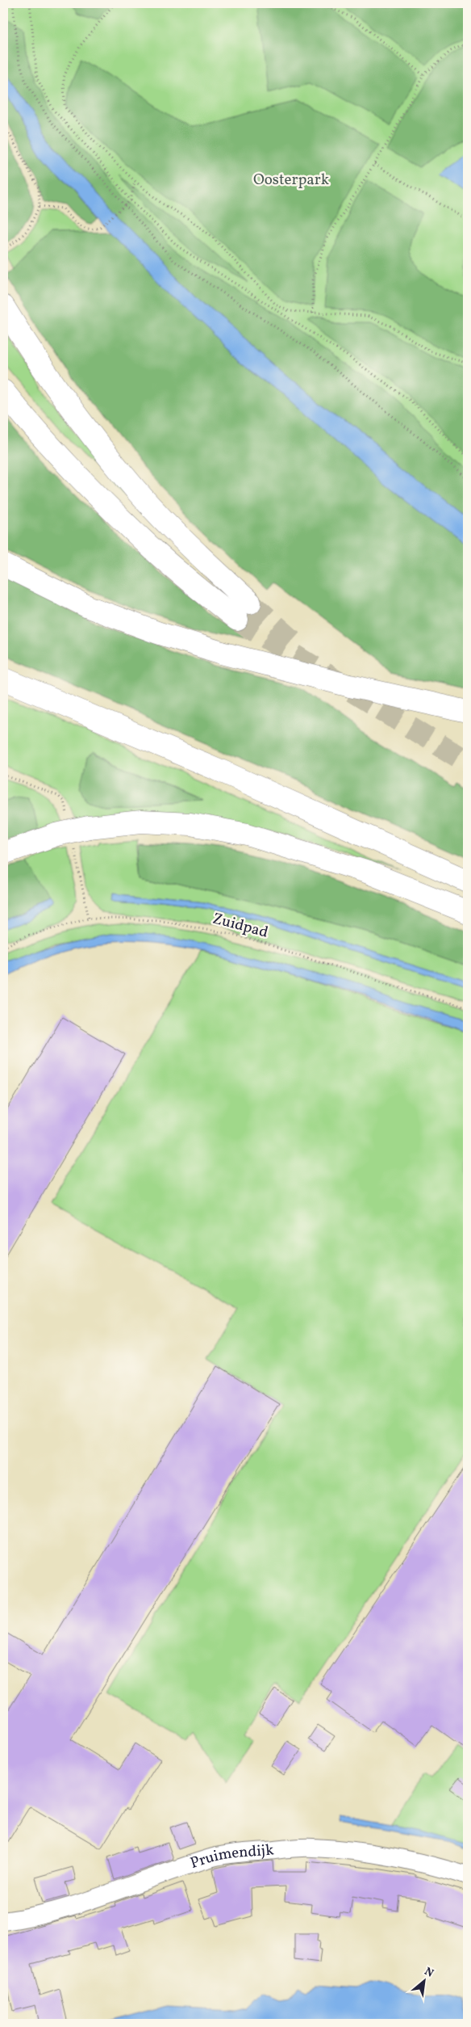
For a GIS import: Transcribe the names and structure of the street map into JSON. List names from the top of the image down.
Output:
{
  "streets": {
    "street": ["Pruimendijk"],
    "path": ["Zuidpad"]
  },
  "parks": ["Oosterpark"],
  "north": "top right"
}
